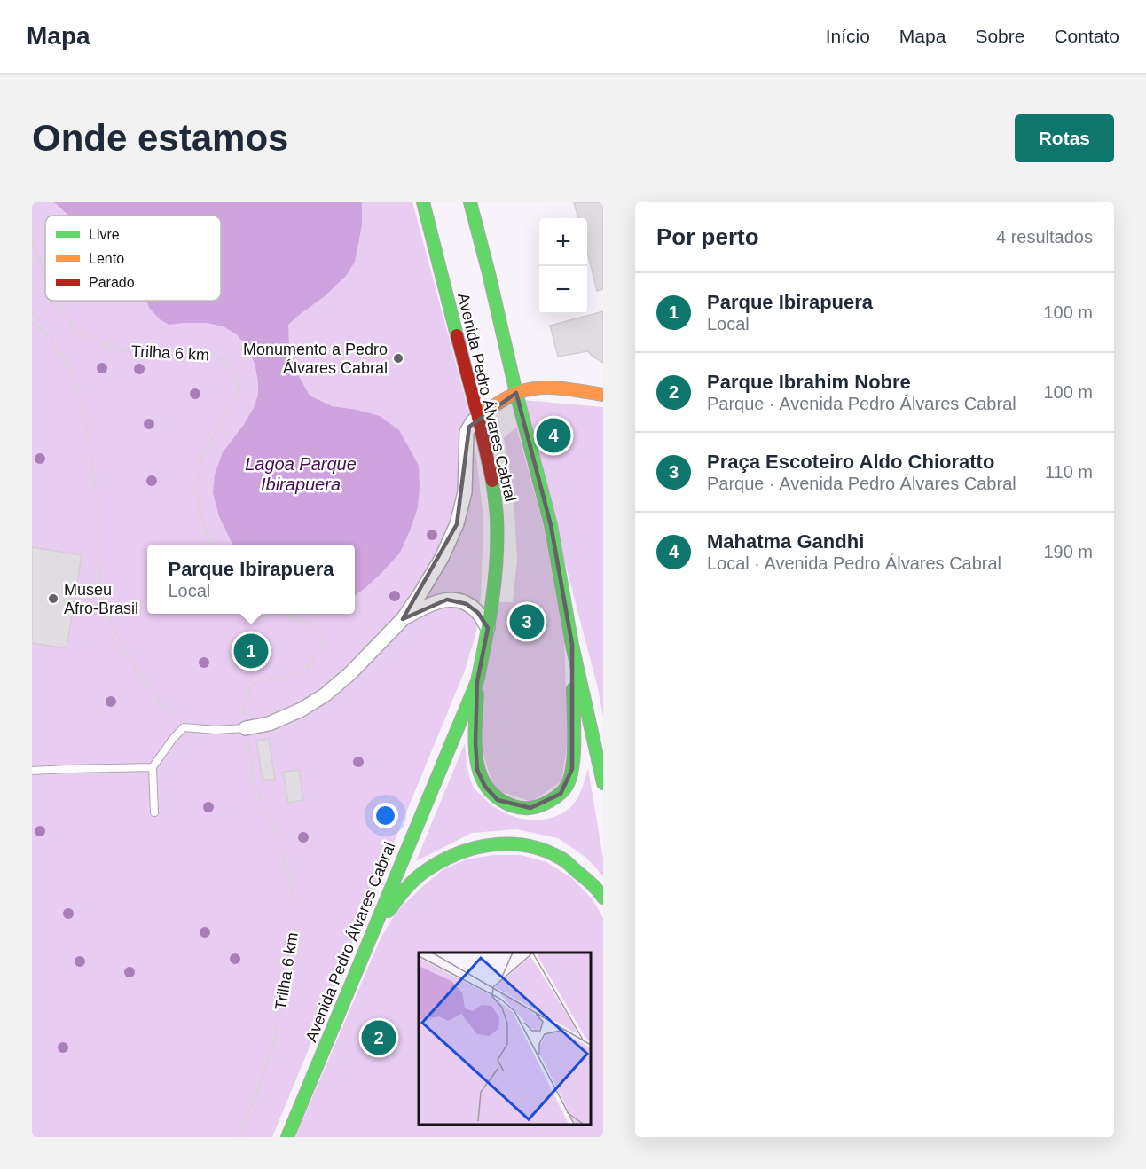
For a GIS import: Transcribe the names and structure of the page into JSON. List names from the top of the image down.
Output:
{
  "streets": {
    "main road": ["Avenida Pedro Álvares Cabral"],
    "path": ["Trilha 6 km"]
  },
  "water": ["Lagoa Parque Ibirapuera"],
  "places": ["Monumento a Pedro Álvares Cabral", "Museu Afro-Brasil"],
  "legend": ["Livre", "Lento", "Parado"],
  "page": {
    "header": "Mapa",
    "nav": [
      "Início",
      "Mapa",
      "Sobre",
      "Contato"
    ],
    "buttons": "Rotas",
    "title": "Onde estamos",
    "heading": ["Por perto", "4 resultados"],
    "map_buttons": ["+", "−"],
    "list": [
      {
        "mark": "1",
        "name": "Parque Ibirapuera",
        "note": "Local",
        "value": "100 m"
      },
      {
        "mark": "2",
        "name": "Parque Ibrahim Nobre",
        "note": "Parque · Avenida Pedro Álvares Cabral",
        "value": "100 m"
      },
      {
        "mark": "3",
        "name": "Praça Escoteiro Aldo Chioratto",
        "note": "Parque · Avenida Pedro Álvares Cabral",
        "value": "110 m"
      },
      {
        "mark": "4",
        "name": "Mahatma Gandhi",
        "note": "Local · Avenida Pedro Álvares Cabral",
        "value": "190 m"
      }
    ],
    "pins": [
      "4",
      "3",
      "1",
      "2"
    ],
    "popup": ["Parque Ibirapuera", "Local"]
  }
}
